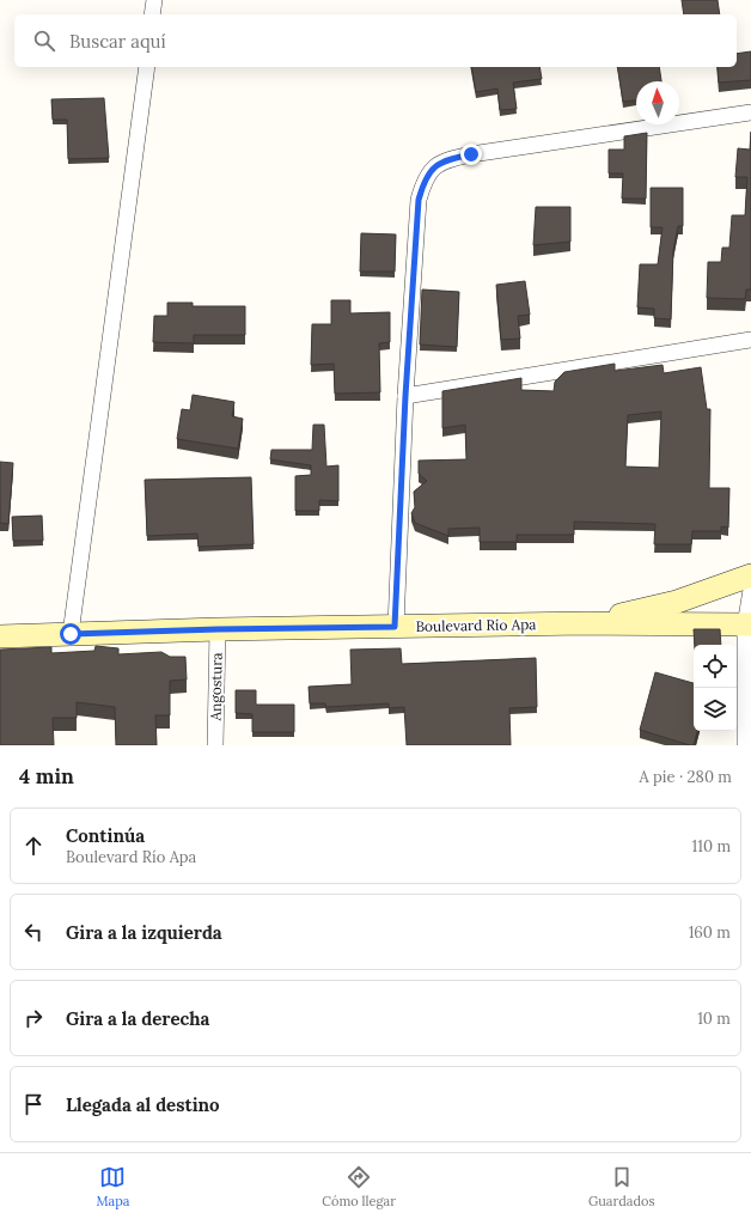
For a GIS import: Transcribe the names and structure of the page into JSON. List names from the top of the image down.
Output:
{
  "streets": {
    "main road": ["Boulevard Río Apa"],
    "street": ["Angostura"]
  },
  "crossings": [
    ["Boulevard Río Apa", "Angostura"]
  ],
  "north": "top",
  "page": {
    "search": "Buscar aquí",
    "heading": ["4 min", "A pie · 280 m"],
    "list": [
      ["Continúa", "Boulevard Río Apa", "110 m"],
      ["Gira a la izquierda", "160 m"],
      ["Gira a la derecha", "10 m"],
      "Llegada al destino"
    ],
    "nav": ["Mapa", "Cómo llegar", "Guardados"]
  }
}
